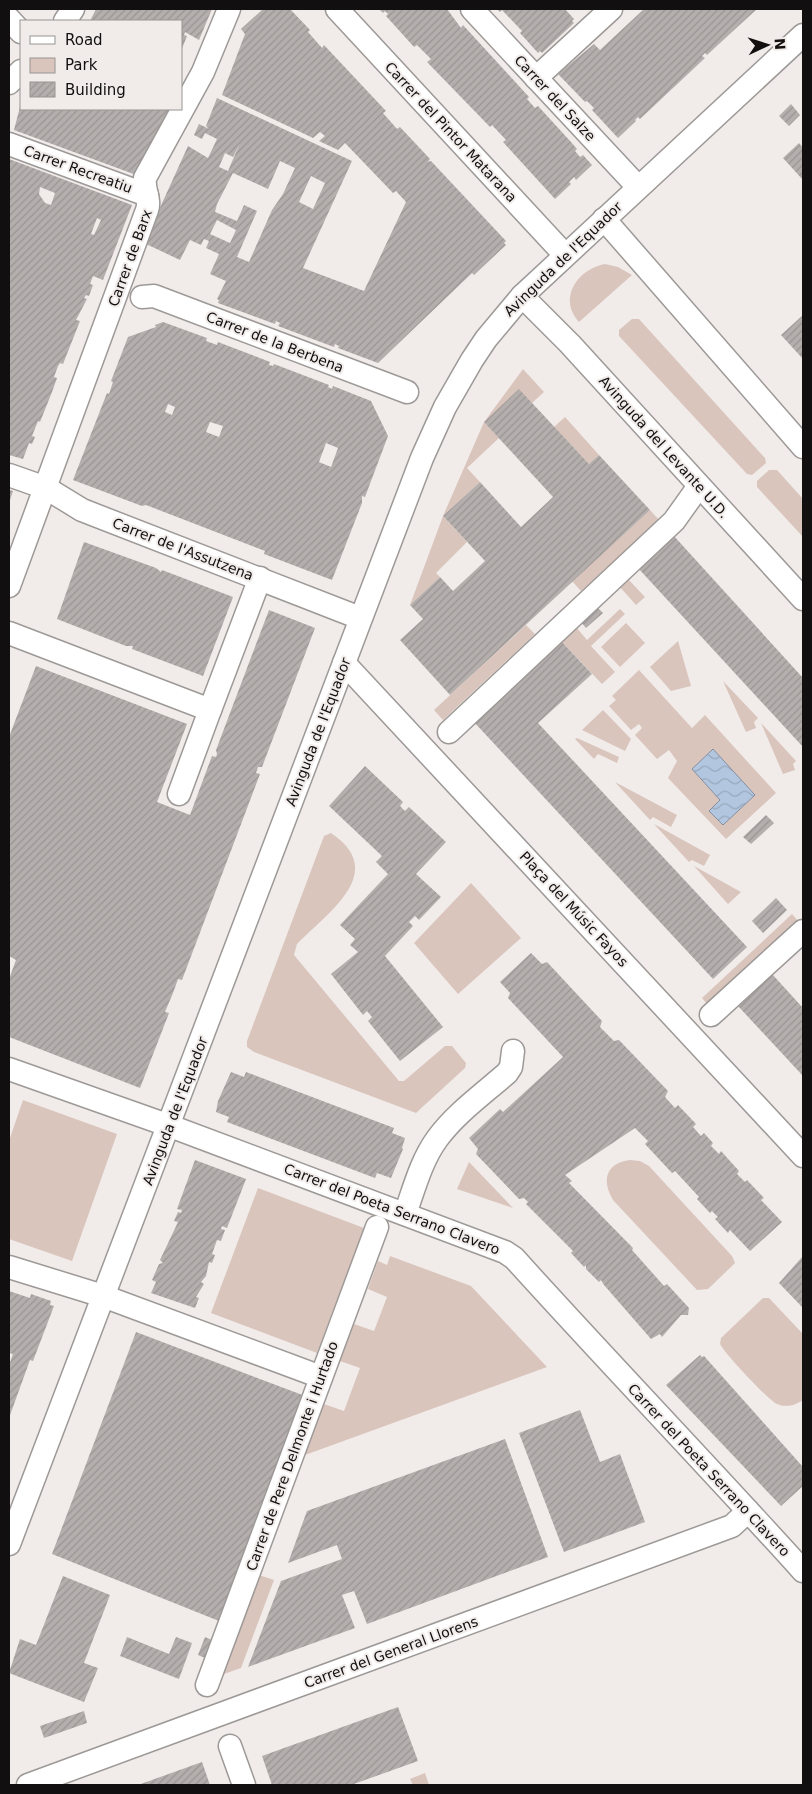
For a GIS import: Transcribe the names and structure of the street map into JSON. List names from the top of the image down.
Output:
{
  "streets": {
    "street": [
      "Carrer del Salze",
      "Carrer del Pintor Matarana",
      "Carrer Recreatiu",
      "Carrer de Barx",
      "Avinguda de l'Equador",
      "Carrer de la Berbena",
      "Avinguda del Levante U.D.",
      "Carrer de l'Assutzena",
      "Plaça del Músic Fayos",
      "Carrer del Poeta Serrano Clavero",
      "Carrer de Pere Delmonte i Hurtado",
      "Carrer del General Llorens"
    ]
  },
  "crossings": [
    ["Carrer del Salze", "Avinguda de l'Equador"],
    ["Carrer del Pintor Matarana", "Avinguda de l'Equador"],
    ["Carrer Recreatiu", "Carrer de Barx"],
    ["Carrer de Barx", "Carrer de l'Assutzena"],
    ["Avinguda de l'Equador", "Avinguda del Levante U.D."],
    ["Avinguda de l'Equador", "Carrer de l'Assutzena"],
    ["Avinguda de l'Equador", "Plaça del Músic Fayos"],
    ["Avinguda de l'Equador", "Carrer del Poeta Serrano Clavero"],
    ["Carrer del Poeta Serrano Clavero", "Carrer del General Llorens"]
  ],
  "legend": ["Road", "Park", "Building"],
  "north": "right"
}
